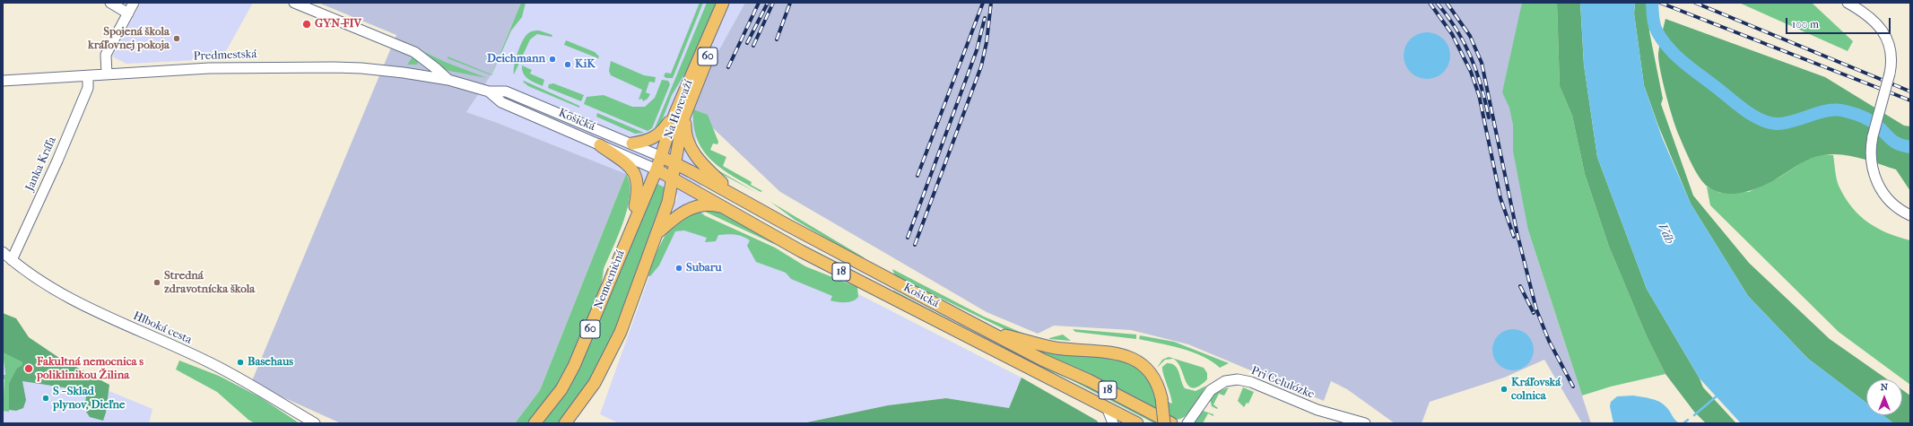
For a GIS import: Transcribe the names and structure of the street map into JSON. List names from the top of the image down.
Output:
{
  "streets": {
    "main road": [
      "60",
      "Na Horevaží",
      "Košická",
      "18",
      "Nemocničná"
    ],
    "street": [
      "Predmestská",
      "Janka Kráľa",
      "Hlboká cesta",
      "Pri Celulózke"
    ]
  },
  "crossings": [
    ["Predmestská", "Košická"],
    ["Predmestská", "Janka Kráľa"],
    ["60", "Na Horevaží"],
    ["60", "Košická"],
    ["60", "18"],
    ["60", "Nemocničná"],
    ["Na Horevaží", "Košická"],
    ["Na Horevaží", "18"],
    ["Košická", "18"],
    ["Košická", "Nemocničná"],
    ["Janka Kráľa", "Hlboká cesta"],
    ["18", "Nemocničná"]
  ],
  "water": ["Váh"],
  "places": [
    "GYN-FIV",
    "Spojená škola kráľovnej pokoja",
    "Deichmann",
    "KiK",
    "Subaru",
    "Stredná zdravotnícka škola",
    "Basehaus",
    "Fakultná nemocnica s poliklinikou Žilina",
    "Kráľovská colnica",
    "S - Sklad plynov, Dieľne"
  ],
  "scale_bar": "100 m",
  "north": "top"
}
